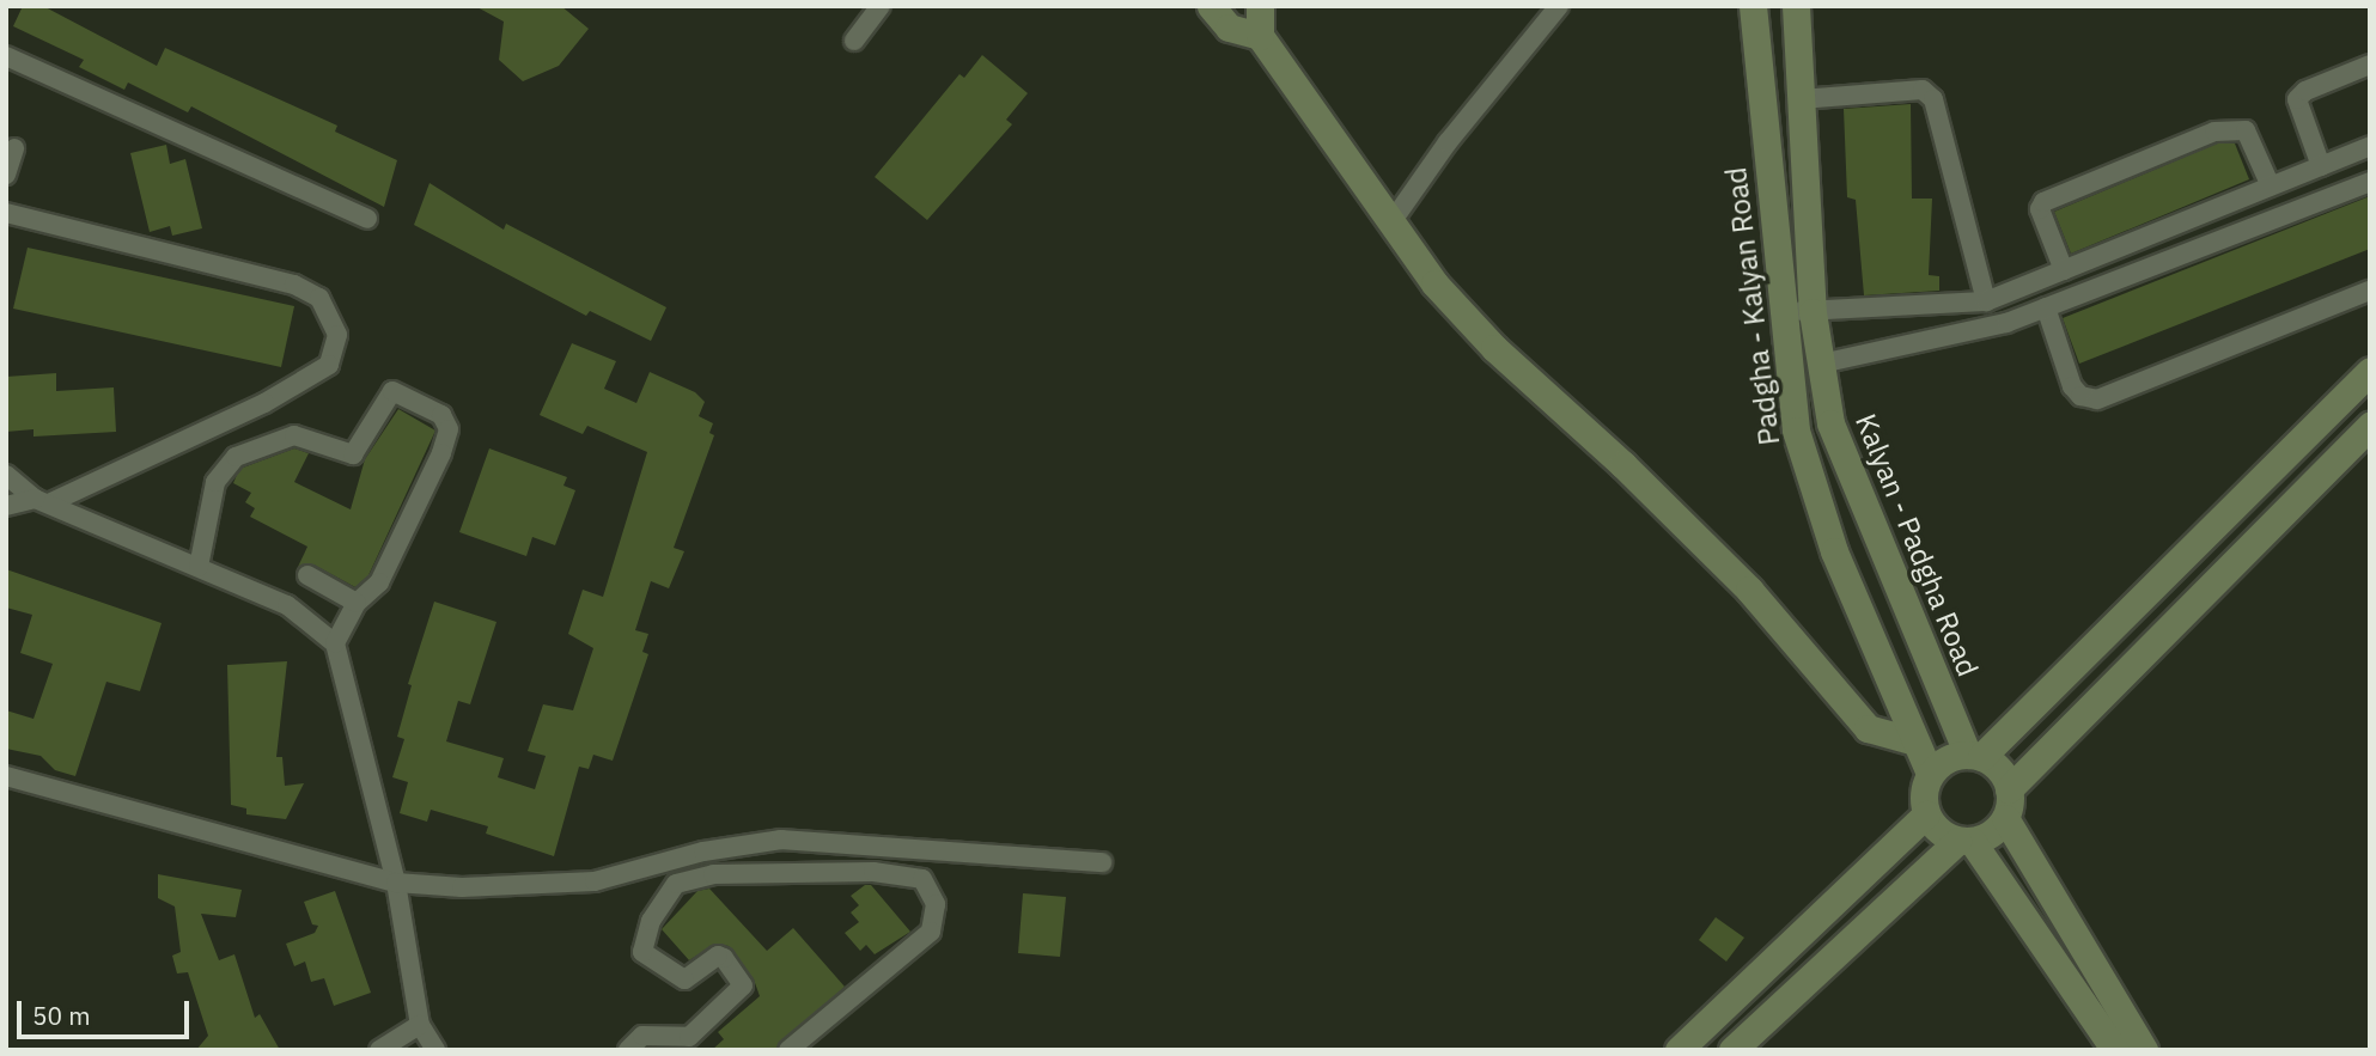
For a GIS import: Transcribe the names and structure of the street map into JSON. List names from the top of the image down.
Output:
{
  "streets": {
    "street": ["Padgha - Kalyan Road", "Kalyan - Padgha Road"]
  },
  "crossings": [
    ["Padgha - Kalyan Road", "Kalyan - Padgha Road"]
  ],
  "scale_bar": "50 m"
}
